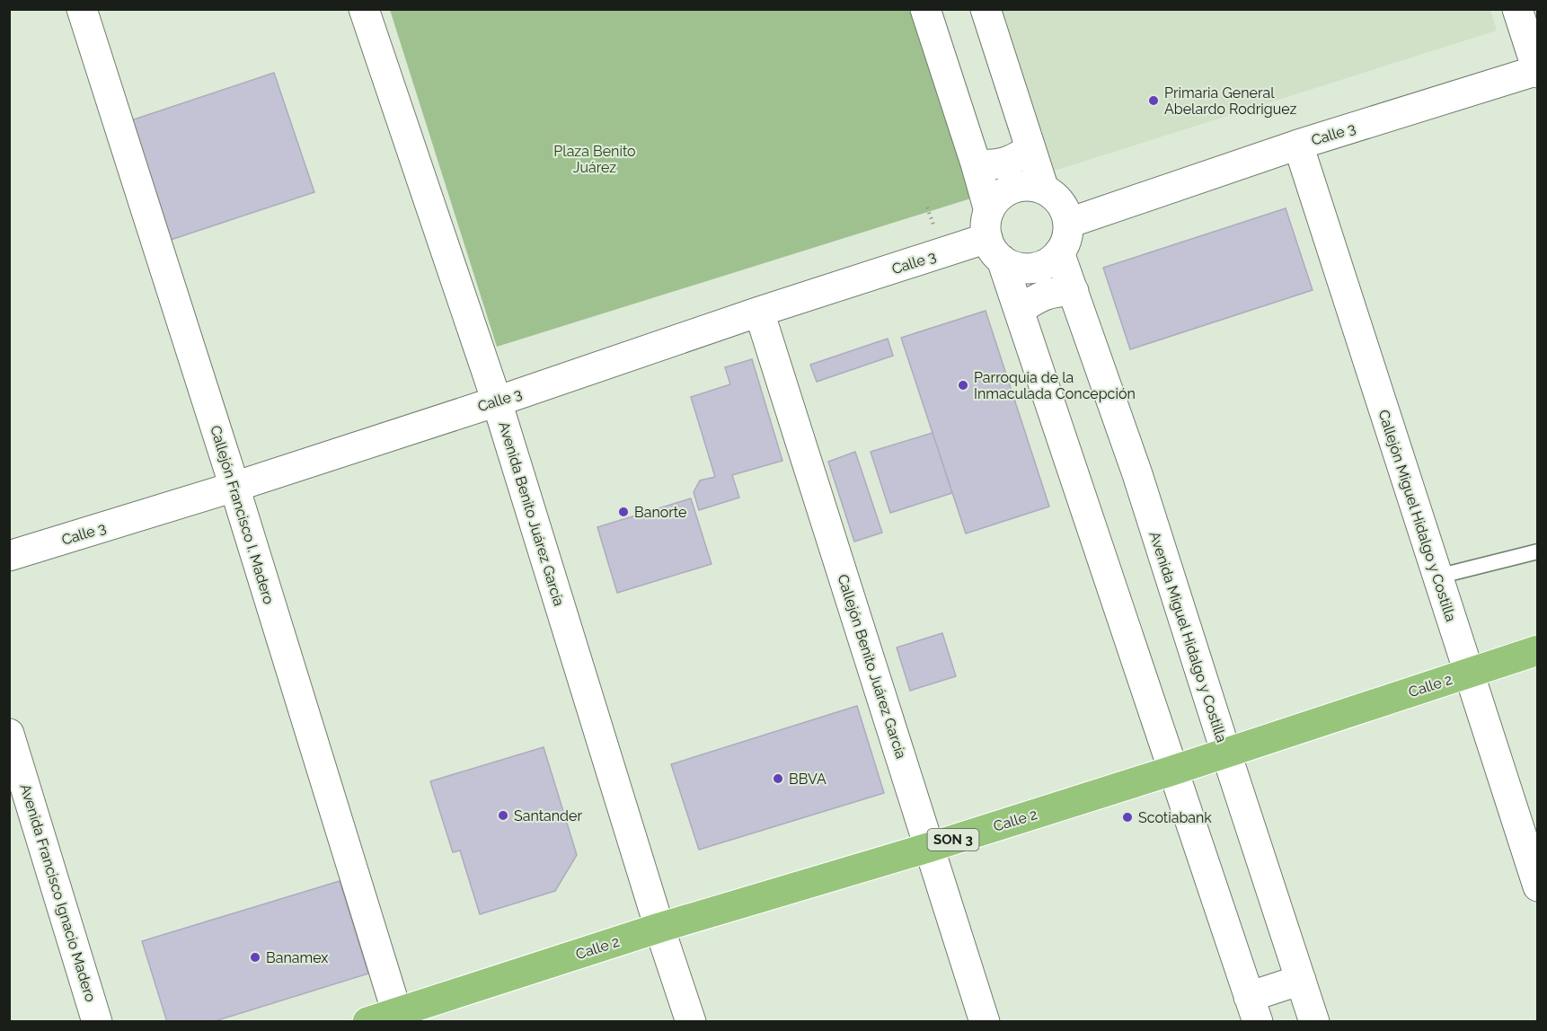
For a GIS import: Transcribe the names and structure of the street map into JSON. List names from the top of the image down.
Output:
{
  "streets": {
    "main road": ["Calle 2", "SON 3"],
    "street": [
      "Calle 3",
      "Avenida Benito Juárez García",
      "Callejón Francisco I. Madero",
      "Callejón Miguel Hidalgo y Costilla",
      "Avenida Miguel Hidalgo y Costilla",
      "Callejón Benito Juárez García",
      "Avenida Francisco Ignacio Madero"
    ]
  },
  "crossings": [
    ["Calle 3", "Avenida Benito Juárez García"],
    ["Calle 3", "Callejón Francisco I. Madero"],
    ["Calle 3", "Callejón Miguel Hidalgo y Costilla"],
    ["Calle 3", "Avenida Miguel Hidalgo y Costilla"],
    ["Calle 3", "Callejón Benito Juárez García"],
    ["Avenida Benito Juárez García", "Calle 2"],
    ["Callejón Francisco I. Madero", "Calle 2"],
    ["Callejón Miguel Hidalgo y Costilla", "Calle 2"],
    ["Avenida Miguel Hidalgo y Costilla", "Calle 2"],
    ["Callejón Benito Juárez García", "Calle 2"]
  ],
  "parks": ["Plaza Benito Juárez"],
  "places": [
    "Primaria General Abelardo Rodriguez",
    "Parroquia de la Inmaculada Concepción",
    "Banorte",
    "BBVA",
    "Santander",
    "Scotiabank",
    "Banamex"
  ]
}
